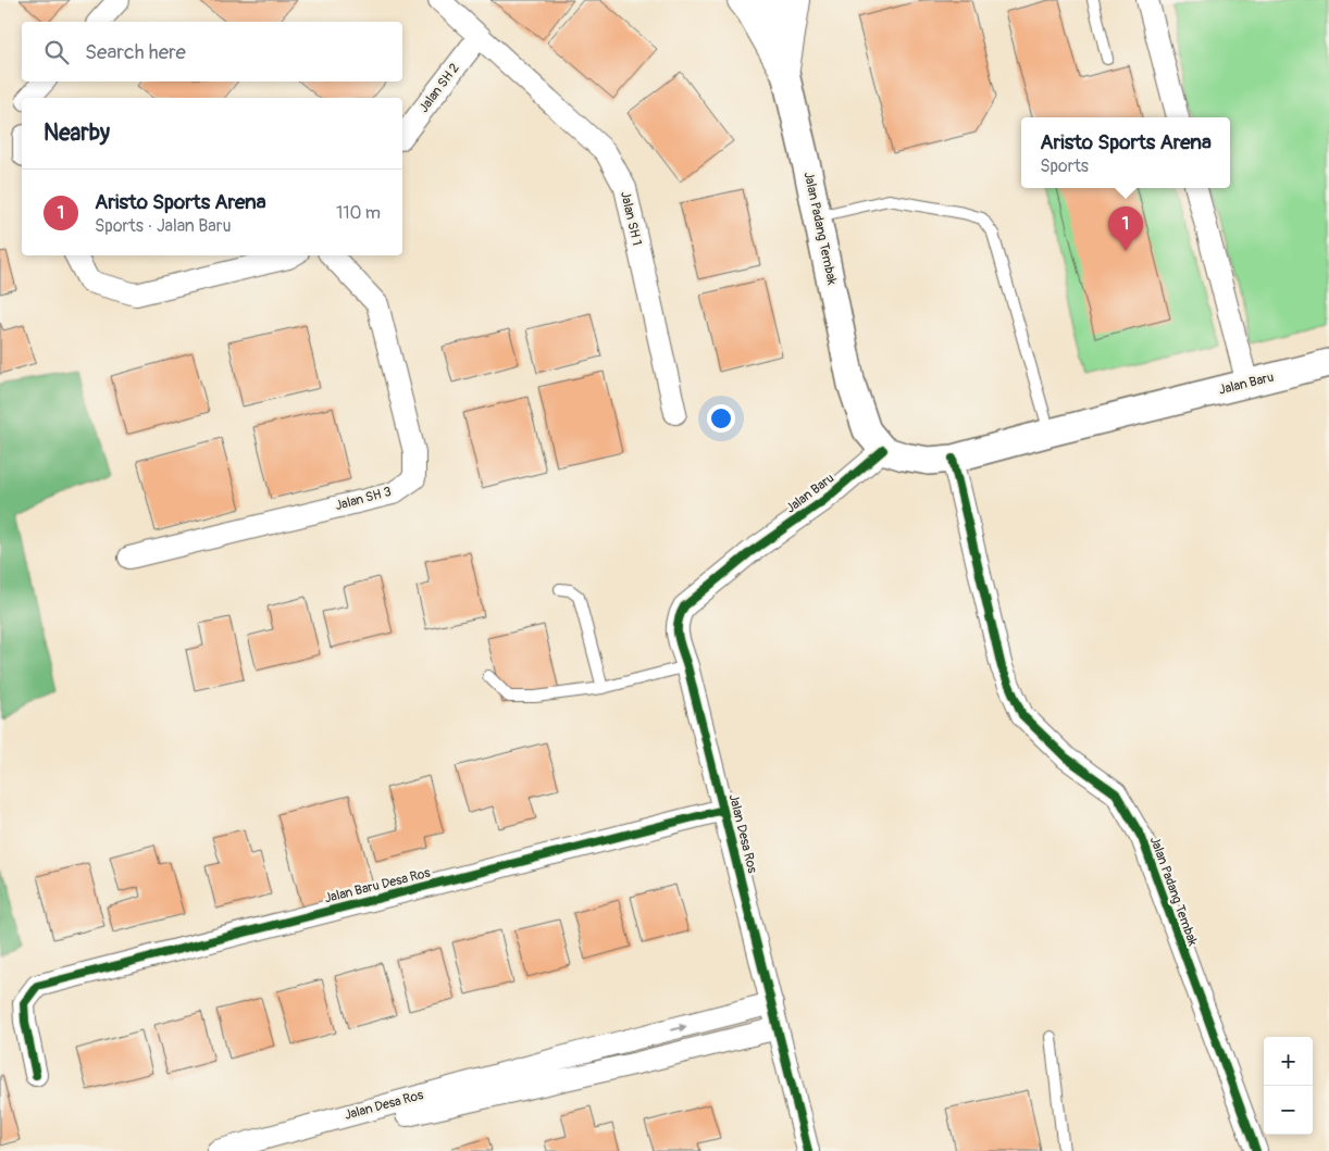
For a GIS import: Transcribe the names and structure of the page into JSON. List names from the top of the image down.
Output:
{
  "streets": {
    "street": [
      "Jalan SH 2",
      "Jalan SH 1",
      "Jalan Padang Tembak",
      "Jalan Baru",
      "Jalan SH 3",
      "Jalan Desa Ros",
      "Jalan Baru Desa Ros"
    ]
  },
  "crossings": [
    ["Jalan SH 2", "Jalan SH 1"],
    ["Jalan Padang Tembak", "Jalan Baru"],
    ["Jalan Baru", "Jalan Desa Ros"],
    ["Jalan Desa Ros", "Jalan Baru Desa Ros"]
  ],
  "page": {
    "search": "Search here",
    "heading": "Nearby",
    "popup": ["Aristo Sports Arena", "Sports"],
    "list": [
      {
        "mark": "1",
        "name": "Aristo Sports Arena",
        "note": "Sports · Jalan Baru",
        "value": "110 m"
      }
    ],
    "pins": "1",
    "map_buttons": ["+", "−"]
  }
}
